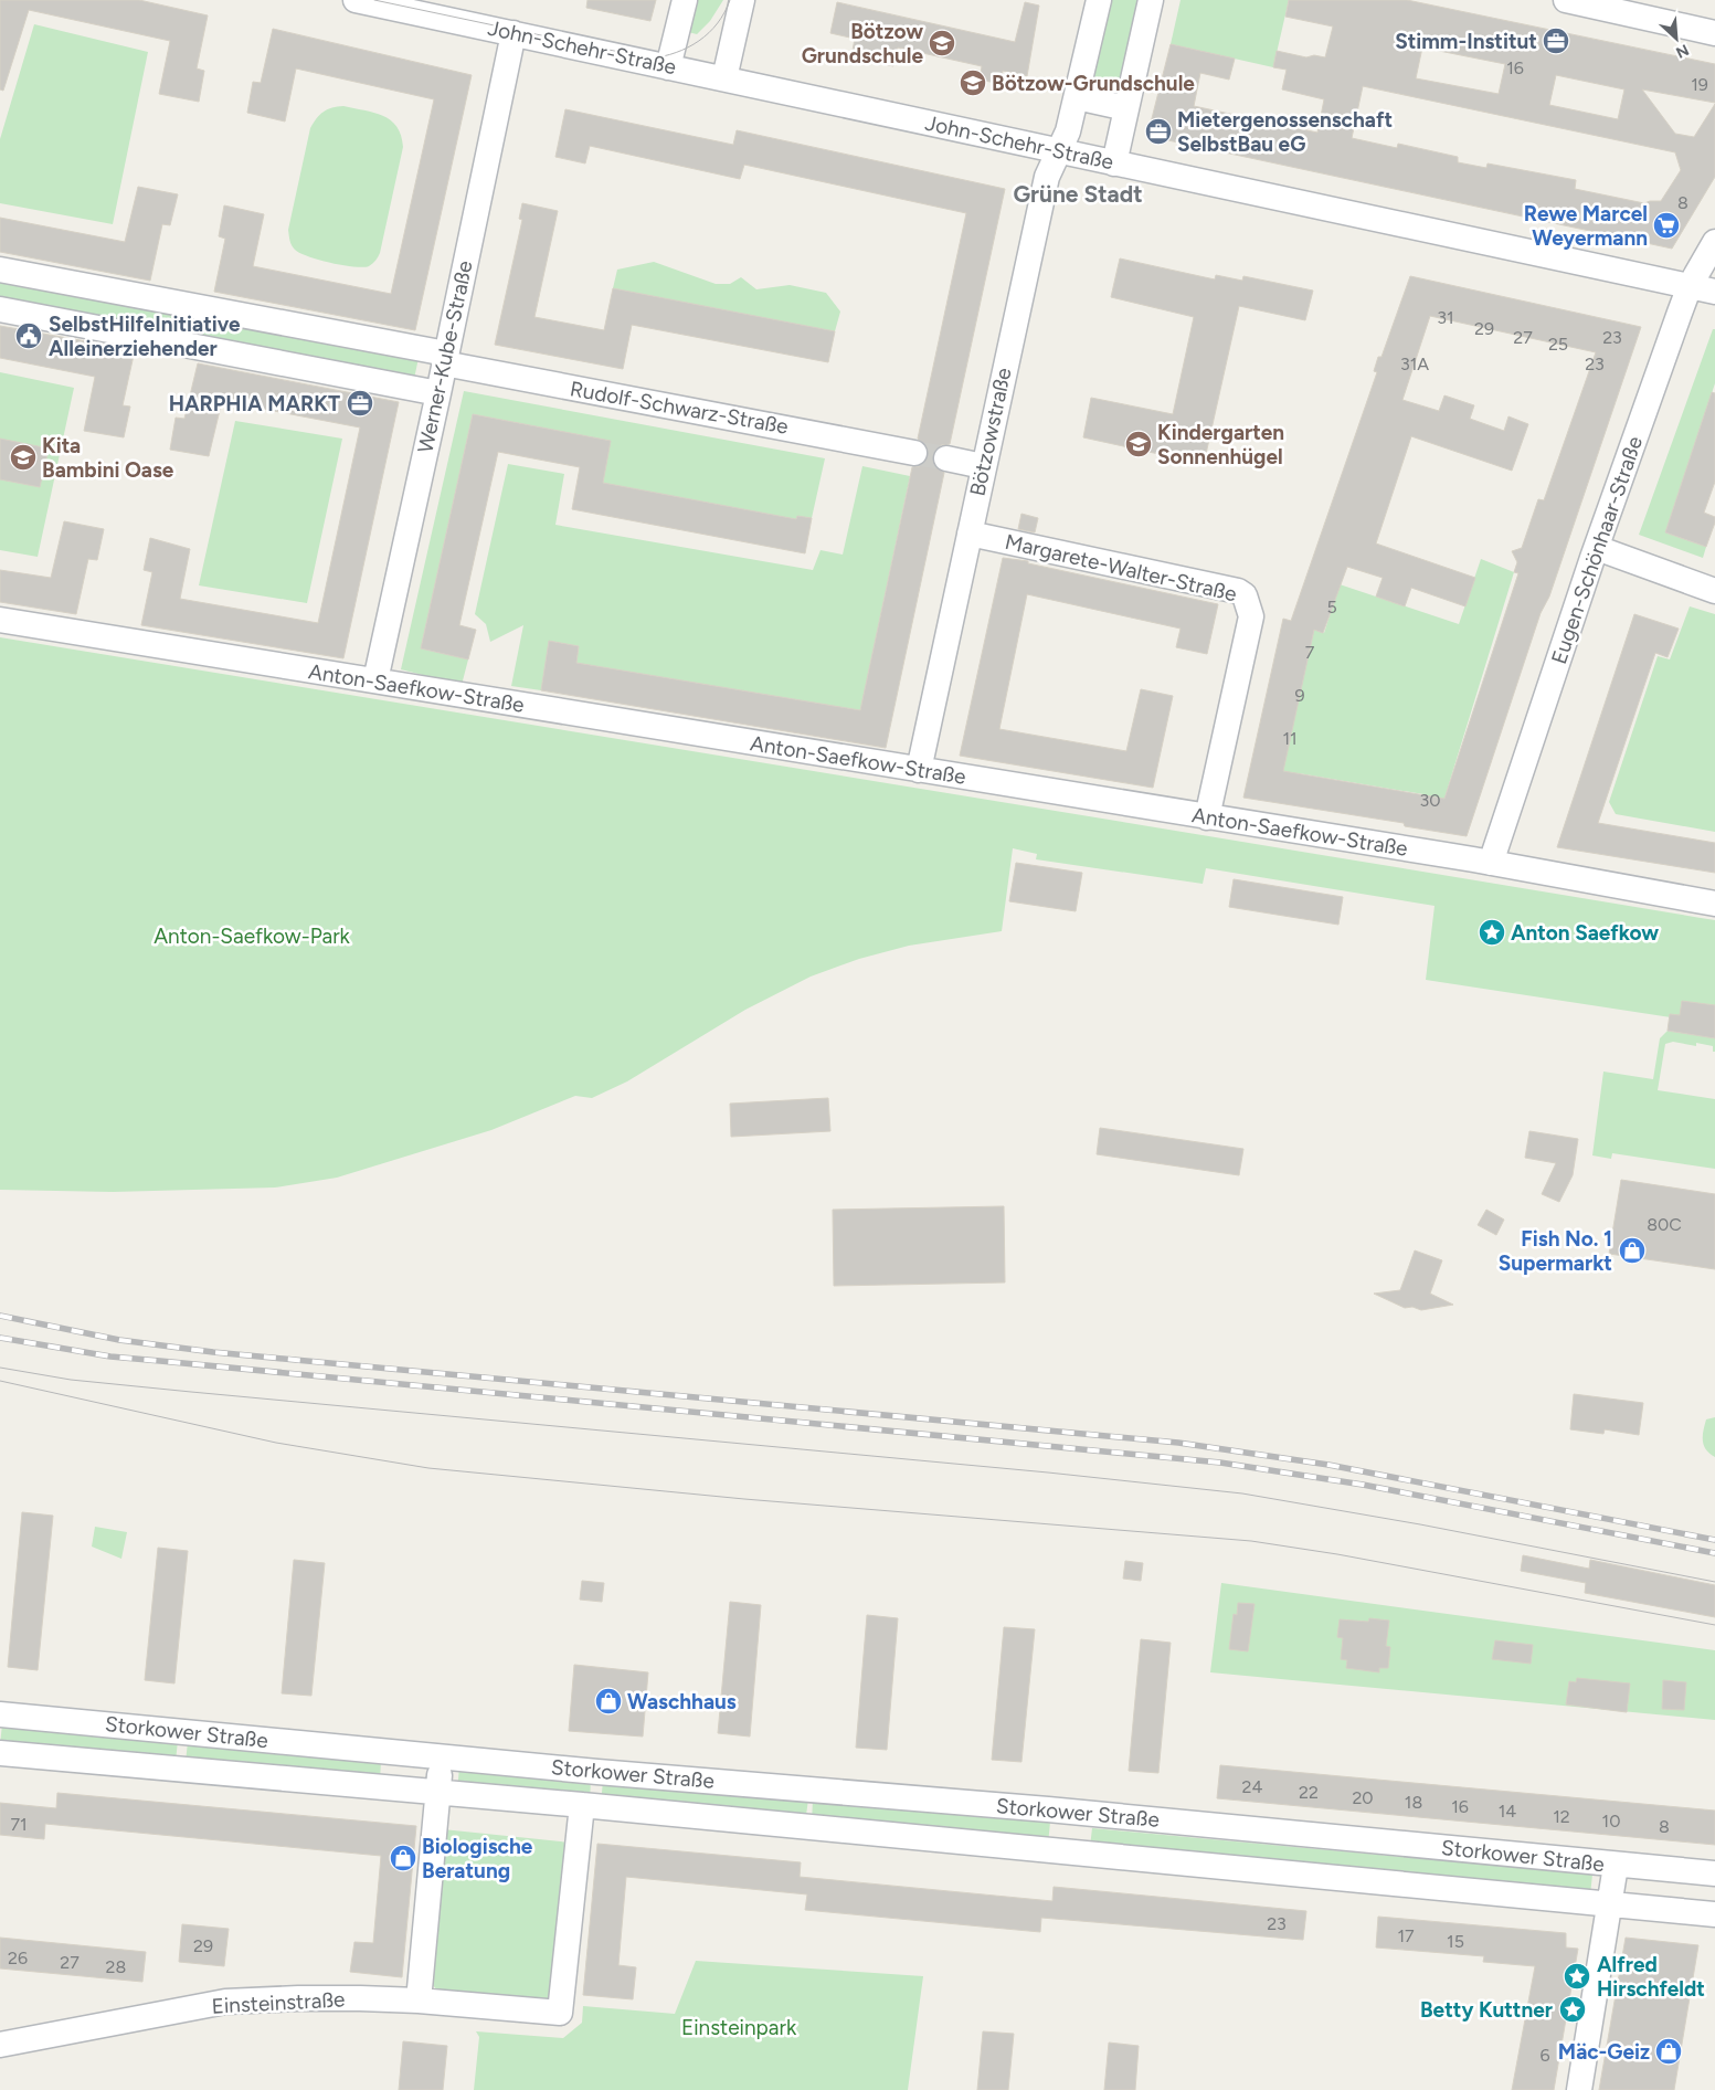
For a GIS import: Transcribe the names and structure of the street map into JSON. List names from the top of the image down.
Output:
{
  "streets": {
    "street": [
      "John-Schehr-Straße",
      "Werner-Kube-Straße",
      "Rudolf-Schwarz-Straße",
      "Bötzowstraße",
      "Eugen-Schönhaar-Straße",
      "Margarete-Walter-Straße",
      "Anton-Saefkow-Straße",
      "Storkower Straße",
      "Einsteinstraße"
    ]
  },
  "crossings": [
    ["John-Schehr-Straße", "Werner-Kube-Straße"],
    ["John-Schehr-Straße", "Bötzowstraße"],
    ["John-Schehr-Straße", "Eugen-Schönhaar-Straße"],
    ["Werner-Kube-Straße", "Rudolf-Schwarz-Straße"],
    ["Werner-Kube-Straße", "Anton-Saefkow-Straße"],
    ["Bötzowstraße", "Margarete-Walter-Straße"],
    ["Bötzowstraße", "Anton-Saefkow-Straße"],
    ["Eugen-Schönhaar-Straße", "Anton-Saefkow-Straße"],
    ["Margarete-Walter-Straße", "Anton-Saefkow-Straße"],
    ["Storkower Straße", "Einsteinstraße"]
  ],
  "districts": ["Grüne Stadt"],
  "parks": ["Anton-Saefkow-Park", "Einsteinpark"],
  "places": {
    "office": ["Stimm-Institut", "Mietergenossenschaft SelbstBau eG", "HARPHIA MARKT"],
    "school or university": [
      "Bötzow Grundschule",
      "Bötzow-Grundschule",
      "Kindergarten Sonnenhügel",
      "Kita Bambini Oase"
    ],
    "supermarket": ["Rewe Marcel Weyermann"],
    "public building": ["SelbstHilfeInitiative Alleinerziehender"],
    "place": ["Anton Saefkow", "Alfred Hirschfeldt", "Betty Kuttner"],
    "shop": [
      "Fish No. 1 Supermarkt",
      "Waschhaus",
      "Biologische Beratung",
      "Mäc-Geiz"
    ]
  },
  "house_numbers": [
    "16",
    "19",
    "8",
    "31",
    "29",
    "27",
    "23",
    "25",
    "31A",
    "23",
    "5",
    "7",
    "9",
    "11",
    "30",
    "80C",
    "24",
    "22",
    "20",
    "18",
    "16",
    "14",
    "12",
    "10",
    "71",
    "8",
    "23",
    "17",
    "15",
    "29",
    "26",
    "27",
    "28",
    "6"
  ],
  "north": "bottom right"
}
